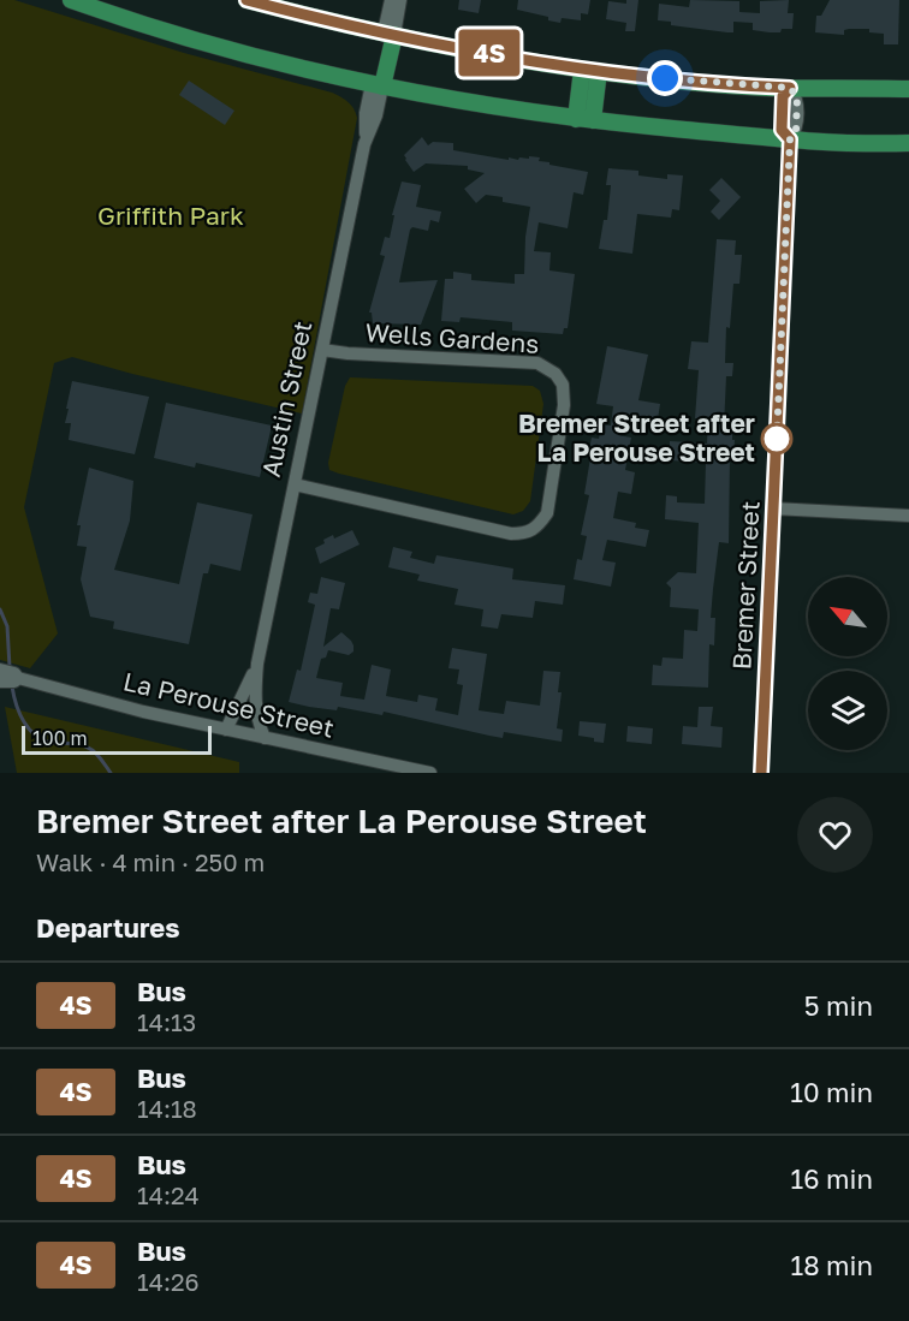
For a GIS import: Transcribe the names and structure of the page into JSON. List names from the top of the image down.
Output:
{
  "streets": {
    "street": [
      "Wells Gardens",
      "Austin Street",
      "Bremer Street",
      "La Perouse Street"
    ]
  },
  "crossings": [
    ["Wells Gardens", "Austin Street"],
    ["Austin Street", "La Perouse Street"]
  ],
  "parks": ["Griffith Park"],
  "places": ["Bremer Street after La Perouse Street"],
  "lines": ["bus line 4S"],
  "scale_bar": "100 m",
  "north": "top left",
  "page": {
    "on_map": "4S",
    "scale": "100 m",
    "heading": [
      ["Bremer Street after La Perouse Street", "Walk · 4 min · 250 m"],
      "Departures"
    ],
    "list": [
      {
        "mark": "4S",
        "name": "Bus",
        "note": "14:13",
        "value": "5 min"
      },
      {
        "mark": "4S",
        "name": "Bus",
        "note": "14:18",
        "value": "10 min"
      },
      {
        "mark": "4S",
        "name": "Bus",
        "note": "14:24",
        "value": "16 min"
      },
      {
        "mark": "4S",
        "name": "Bus",
        "note": "14:26",
        "value": "18 min"
      }
    ]
  }
}
